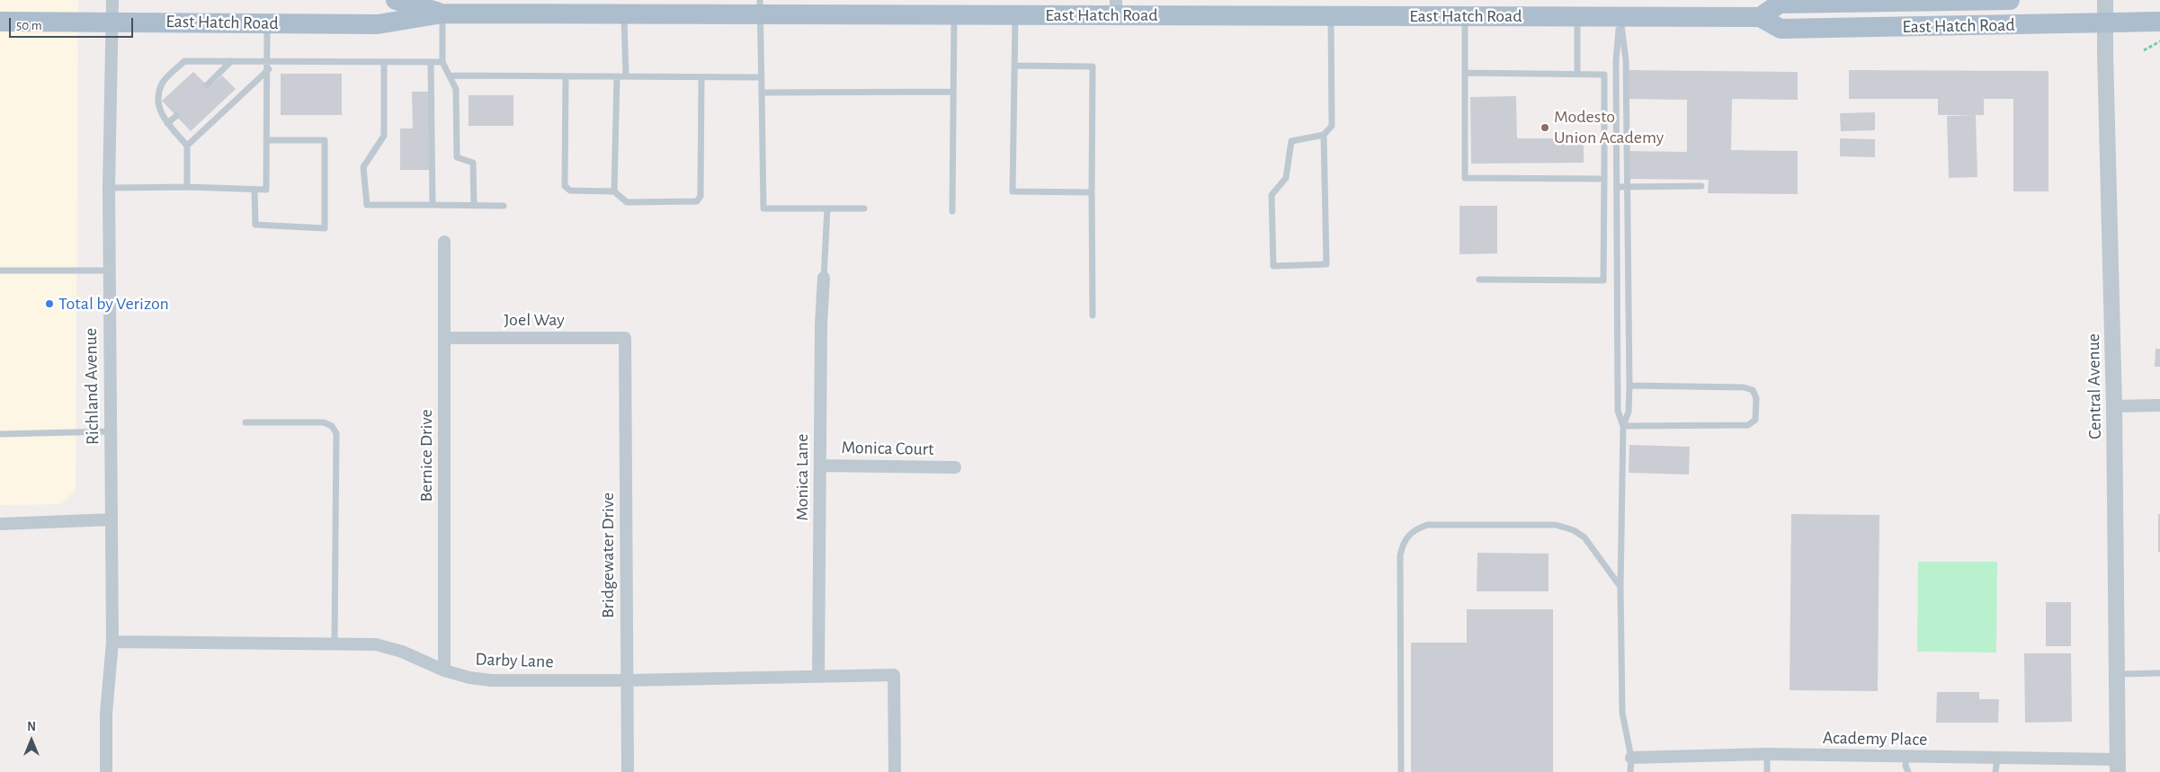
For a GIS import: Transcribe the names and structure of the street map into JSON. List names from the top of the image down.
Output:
{
  "streets": {
    "main road": ["East Hatch Road"],
    "street": [
      "Joel Way",
      "Richland Avenue",
      "Central Avenue",
      "Monica Court",
      "Bernice Drive",
      "Monica Lane",
      "Bridgewater Drive",
      "Darby Lane",
      "Academy Place"
    ]
  },
  "crossings": [
    ["East Hatch Road", "Richland Avenue"],
    ["East Hatch Road", "Central Avenue"],
    ["Joel Way", "Bernice Drive"],
    ["Joel Way", "Bridgewater Drive"],
    ["Richland Avenue", "Darby Lane"],
    ["Central Avenue", "Academy Place"],
    ["Monica Court", "Monica Lane"],
    ["Bernice Drive", "Darby Lane"],
    ["Monica Lane", "Darby Lane"],
    ["Bridgewater Drive", "Darby Lane"]
  ],
  "places": ["Modesto Union Academy", "Total by Verizon"],
  "scale_bar": "50 m",
  "north": "top"
}
